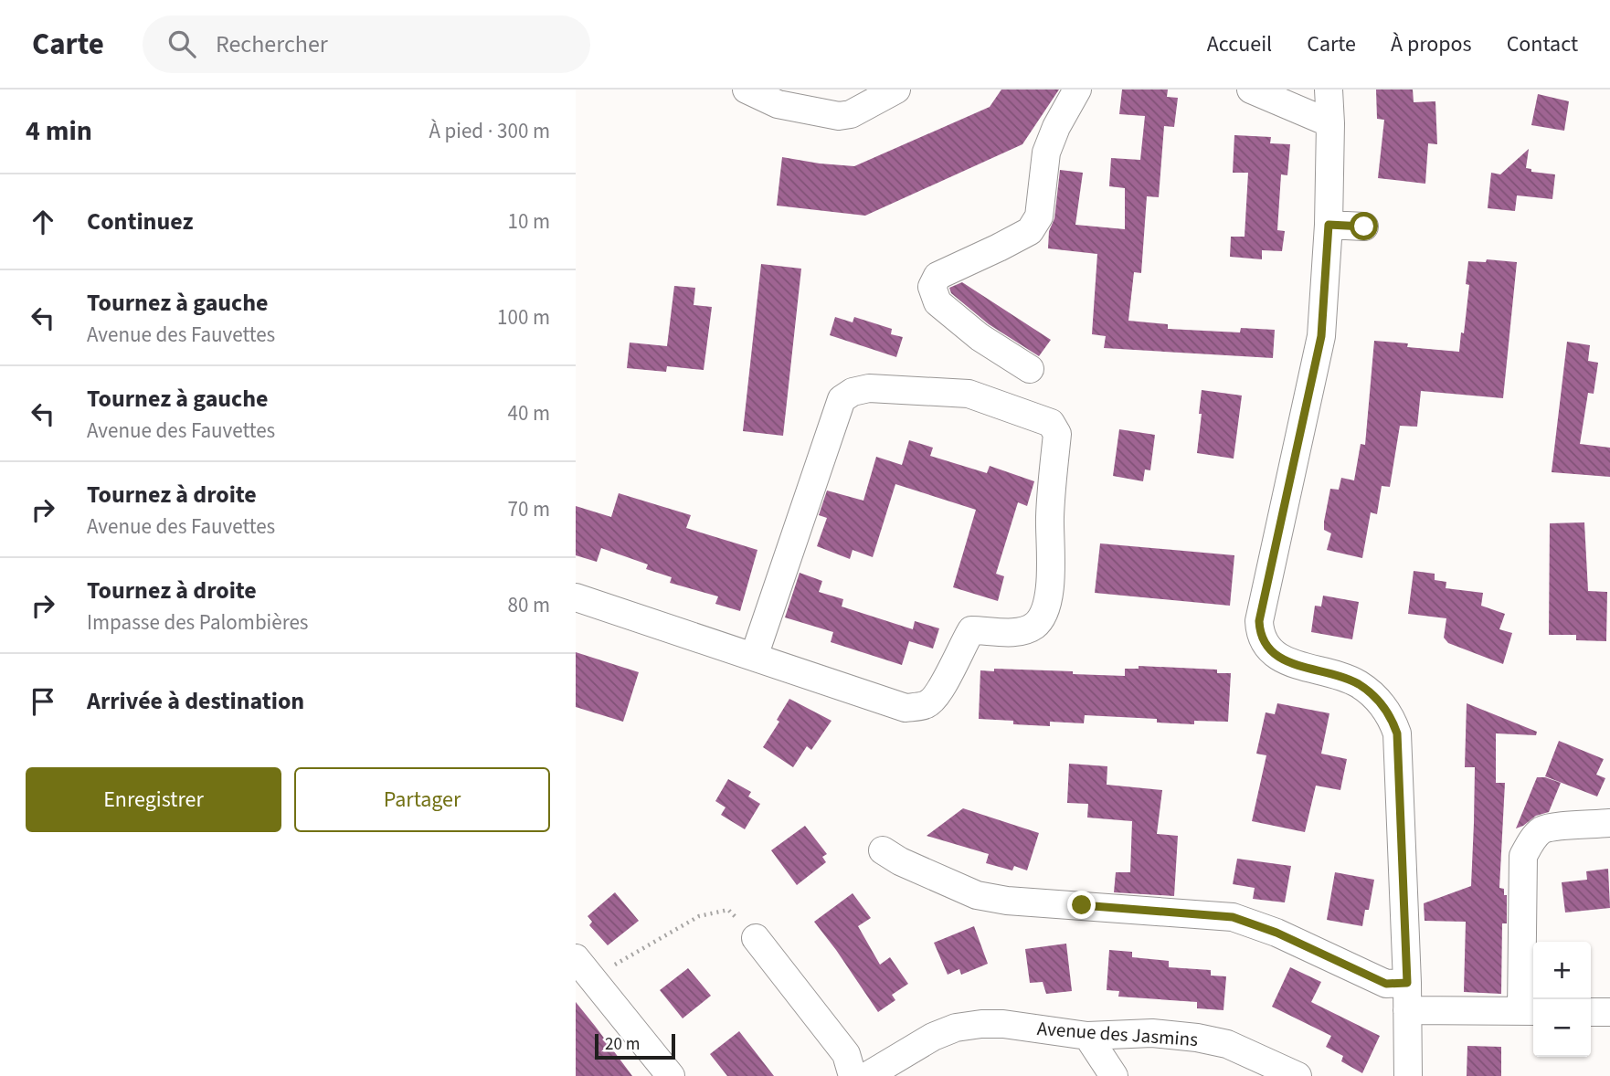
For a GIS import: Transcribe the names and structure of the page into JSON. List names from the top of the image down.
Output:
{
  "streets": {
    "street": ["Avenue des Jasmins"]
  },
  "scale_bar": "20 m",
  "page": {
    "header": "Carte",
    "search": "Rechercher",
    "nav": [
      "Accueil",
      "Carte",
      "À propos",
      "Contact"
    ],
    "heading": ["4 min", "À pied · 300 m"],
    "list": [
      ["Continuez", "10 m"],
      ["Tournez à gauche", "Avenue des Fauvettes", "100 m"],
      ["Tournez à gauche", "Avenue des Fauvettes", "40 m"],
      ["Tournez à droite", "Avenue des Fauvettes", "70 m"],
      ["Tournez à droite", "Impasse des Palombières", "80 m"],
      "Arrivée à destination"
    ],
    "buttons": ["Enregistrer", "Partager"],
    "map_buttons": ["+", "−"],
    "scale": "20 m"
  }
}
